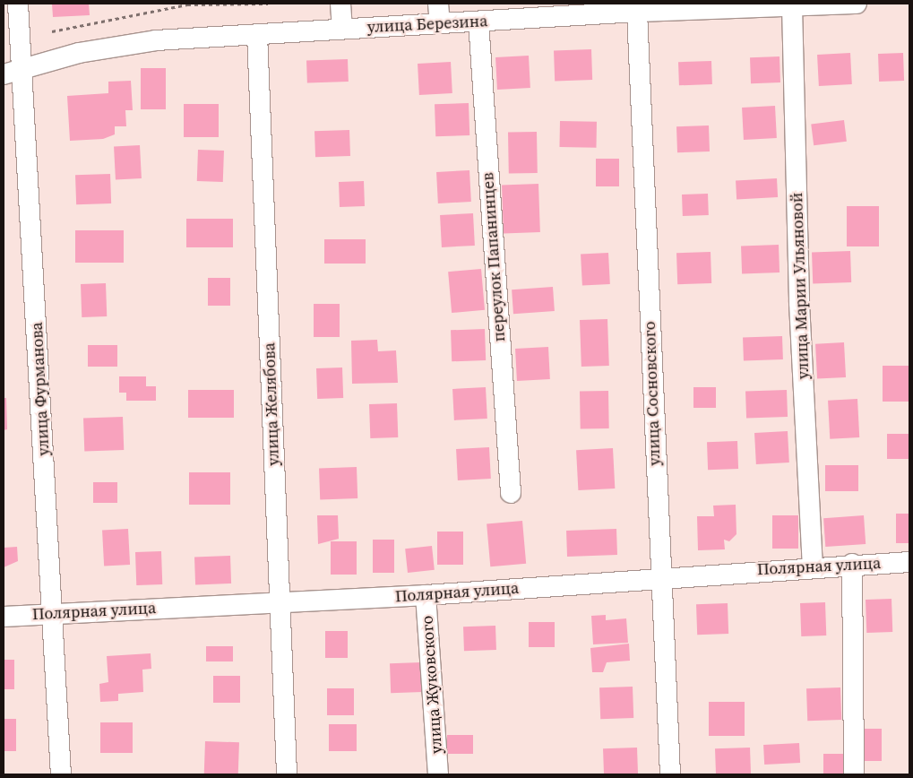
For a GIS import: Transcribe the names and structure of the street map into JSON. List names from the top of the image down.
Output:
{
  "streets": {
    "street": [
      "улица Березина",
      "переулок Папанинцев",
      "улица Марии Ульяновой",
      "улица Фурманова",
      "улица Сосновского",
      "улица Желябова",
      "Полярная улица",
      "улица Жуковского"
    ]
  },
  "crossings": [
    ["улица Березина", "переулок Папанинцев"],
    ["улица Березина", "улица Марии Ульяновой"],
    ["улица Березина", "улица Фурманова"],
    ["улица Березина", "улица Сосновского"],
    ["улица Березина", "улица Желябова"],
    ["улица Марии Ульяновой", "Полярная улица"],
    ["улица Фурманова", "Полярная улица"],
    ["улица Сосновского", "Полярная улица"],
    ["улица Желябова", "Полярная улица"],
    ["Полярная улица", "улица Жуковского"]
  ]
}
